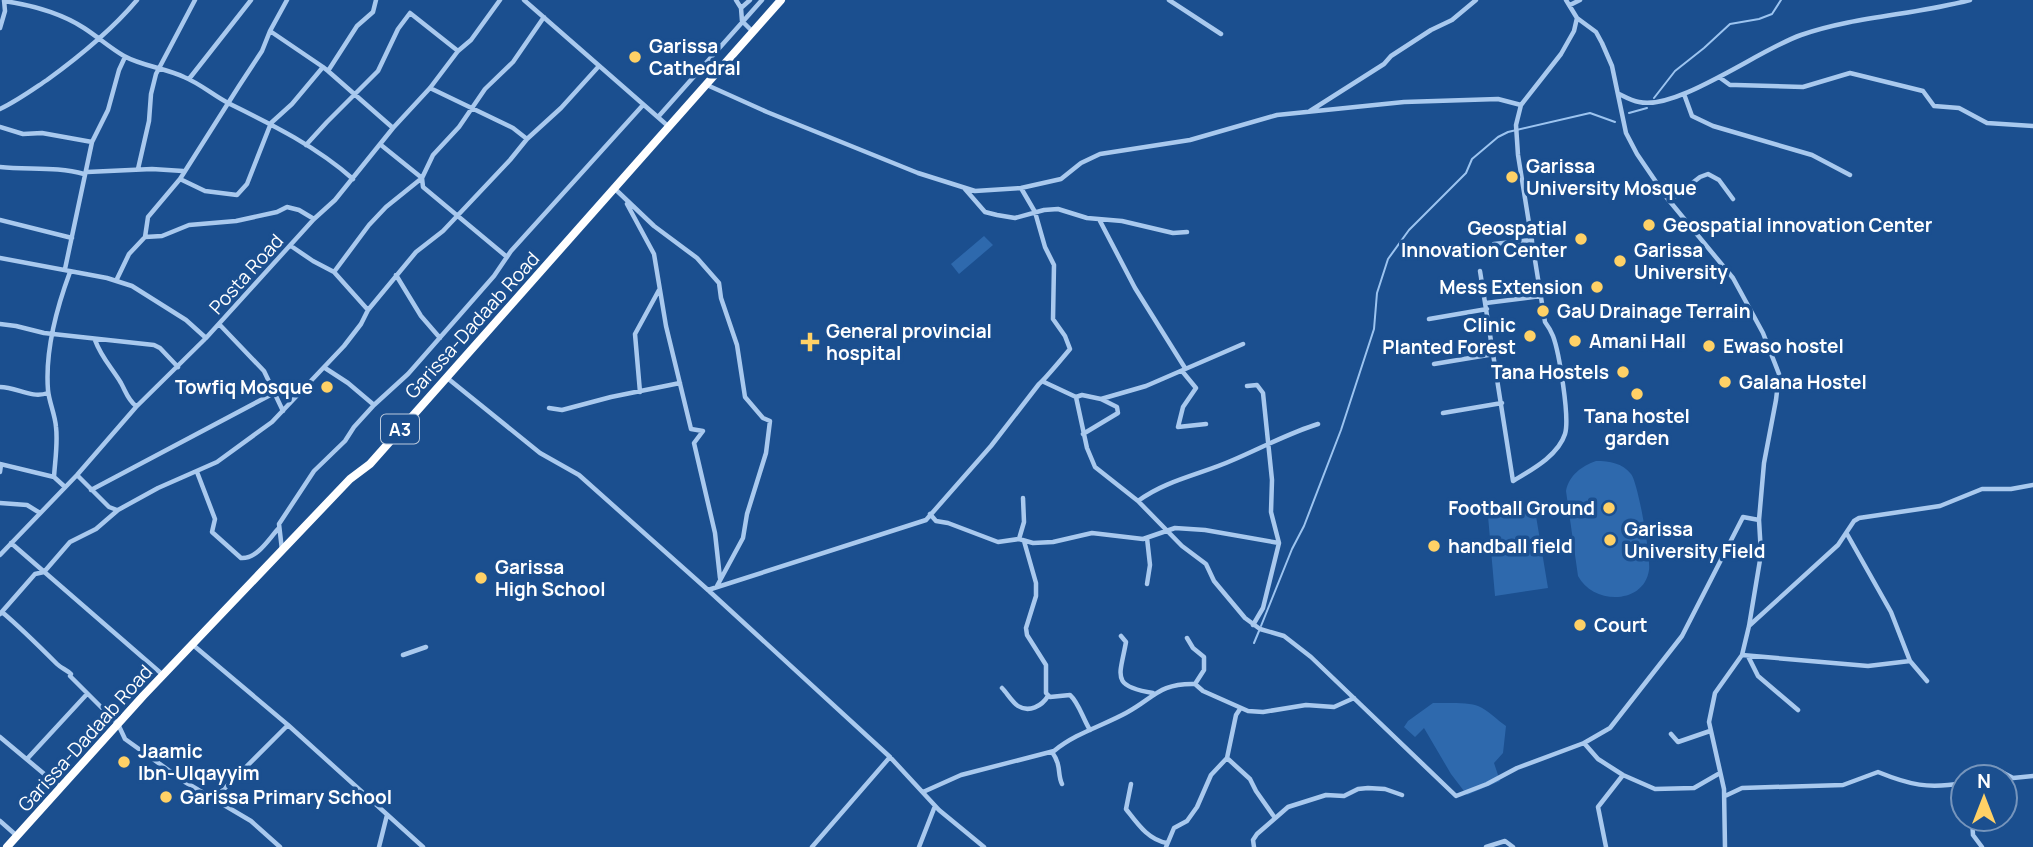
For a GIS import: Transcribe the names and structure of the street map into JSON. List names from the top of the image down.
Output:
{
  "streets": {
    "highway": ["Garissa-Dadaab Road", "A3"],
    "street": ["Posta Road"]
  },
  "places": {
    "other": [
      "Garissa Cathedral",
      "Garissa University Mosque",
      "Geospatial innovation Center",
      "Geospatial Innovation Center",
      "Garissa University",
      "Mess Extension",
      "GaU Drainage Terrain",
      "Clinic Planted Forest",
      "Amani Hall",
      "Ewaso hostel",
      "Tana Hostels",
      "Galana Hostel",
      "Towfiq Mosque",
      "Tana hostel garden",
      "Football Ground",
      "Garissa University Field",
      "handball field",
      "Garissa High School",
      "Court",
      "Jaamic Ibn-Ulqayyim",
      "Garissa Primary School"
    ],
    "health": ["General provincial hospital"]
  },
  "north": "top"
}
